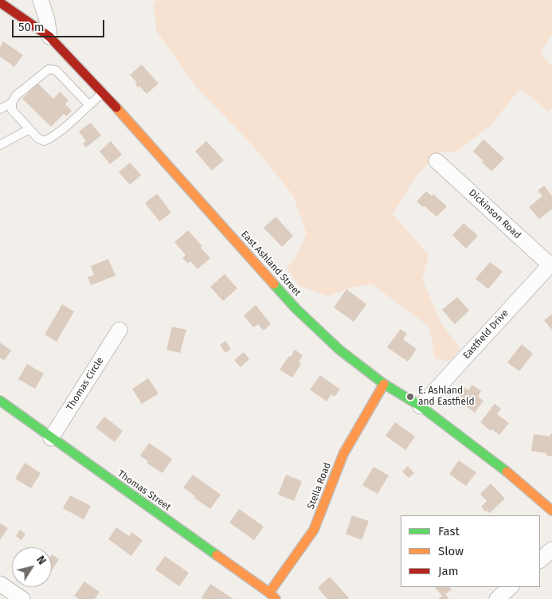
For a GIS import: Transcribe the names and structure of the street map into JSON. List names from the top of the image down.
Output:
{
  "streets": {
    "main road": ["East Ashland Street", "Stella Road", "Thomas Street"],
    "street": ["Dickinson Road", "Eastfield Drive", "Thomas Circle"]
  },
  "crossings": [
    ["Dickinson Road", "Eastfield Drive"],
    ["East Ashland Street", "Eastfield Drive"],
    ["East Ashland Street", "Stella Road"],
    ["Thomas Circle", "Thomas Street"],
    ["Stella Road", "Thomas Street"]
  ],
  "places": ["E. Ashland and Eastfield"],
  "legend": ["Fast", "Slow", "Jam"],
  "scale_bar": "50 m",
  "north": "top right"
}
